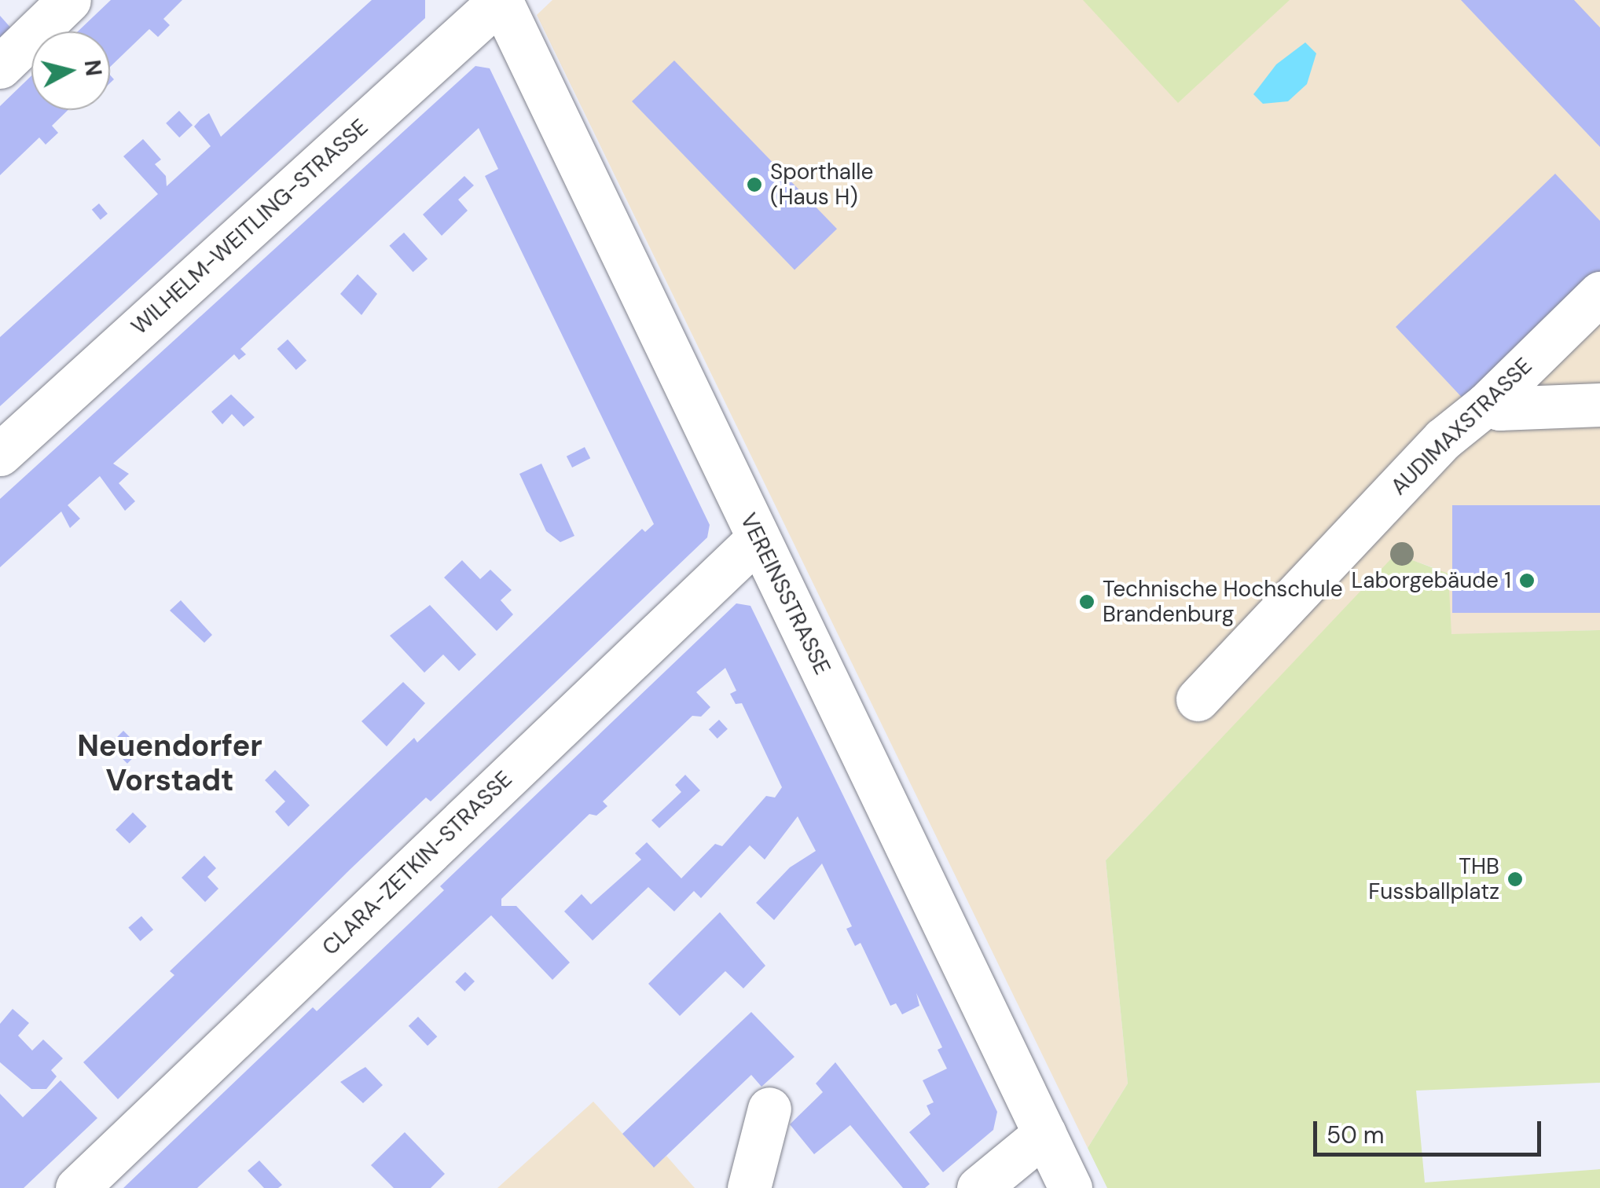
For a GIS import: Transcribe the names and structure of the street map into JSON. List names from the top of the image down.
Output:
{
  "streets": {
    "street": [
      "WILHELM-WEITLING-STRASSE",
      "AUDIMAXSTRASSE",
      "VEREINSSTRASSE",
      "CLARA-ZETKIN-STRASSE"
    ]
  },
  "crossings": [
    ["WILHELM-WEITLING-STRASSE", "VEREINSSTRASSE"],
    ["VEREINSSTRASSE", "CLARA-ZETKIN-STRASSE"]
  ],
  "districts": ["Neuendorfer Vorstadt"],
  "places": [
    "Sporthalle (Haus H)",
    "Laborgebäude 1",
    "Technische Hochschule Brandenburg",
    "THB Fussballplatz"
  ],
  "scale_bar": "50 m",
  "north": "right"
}
